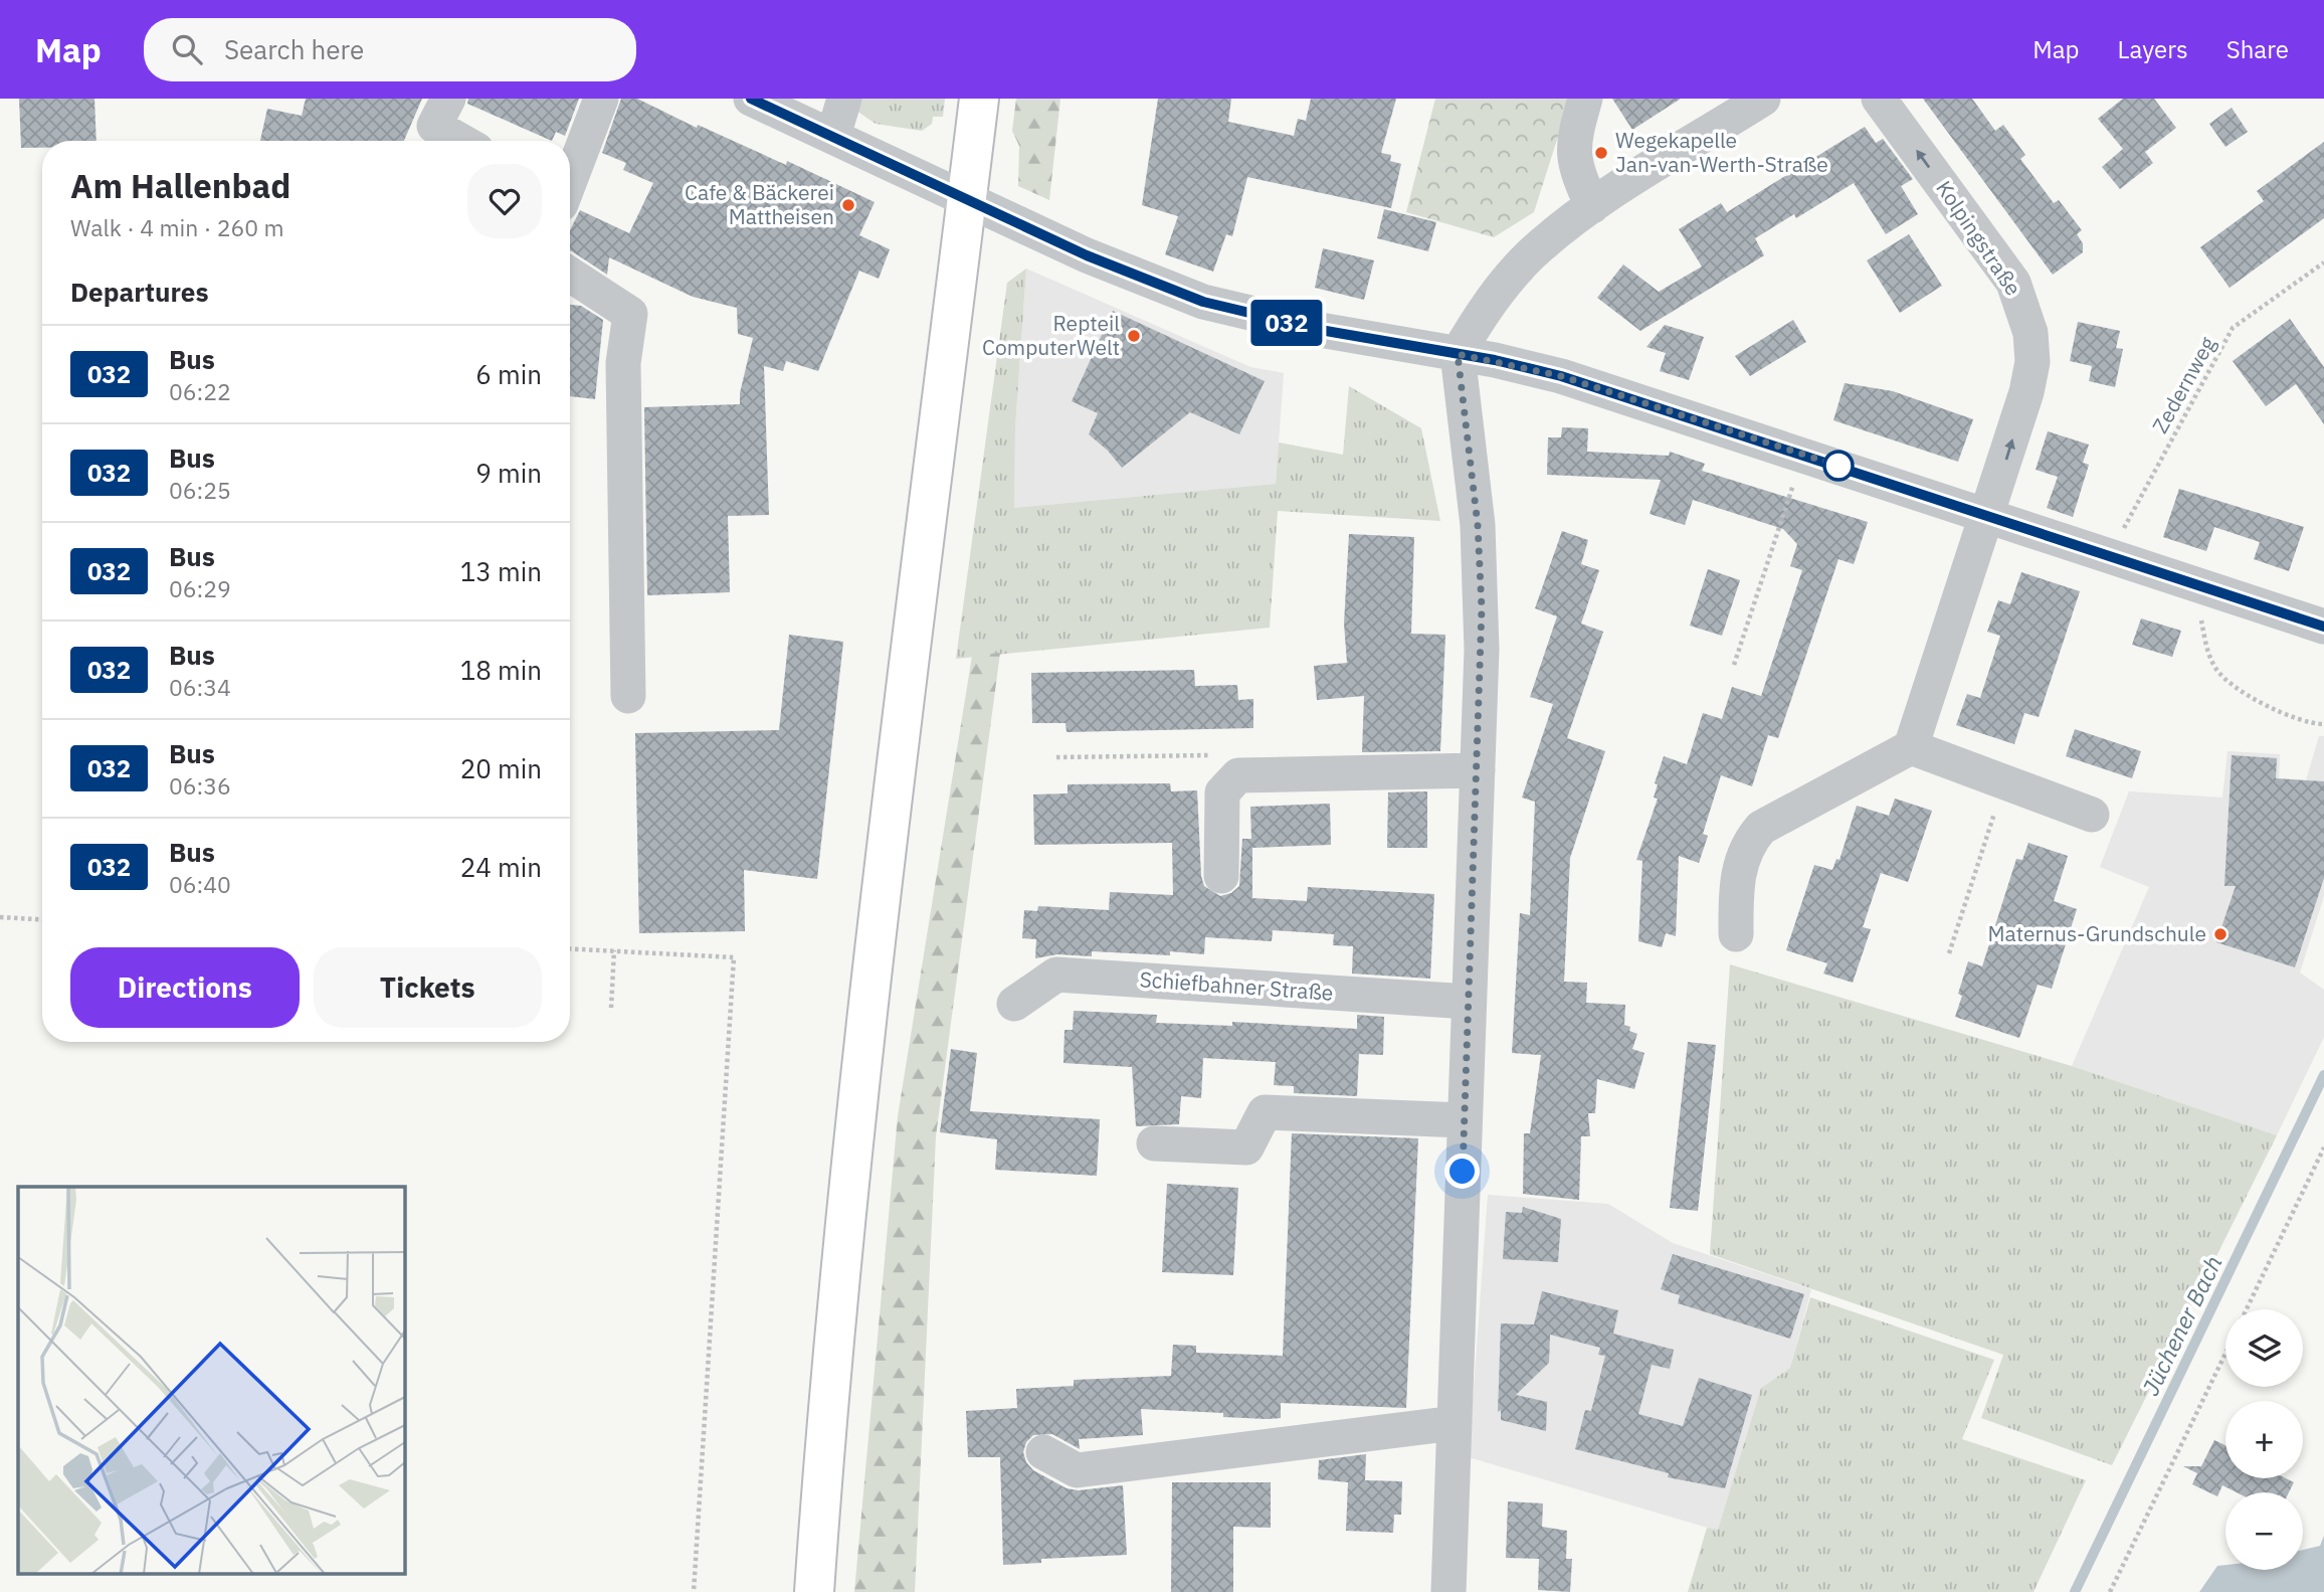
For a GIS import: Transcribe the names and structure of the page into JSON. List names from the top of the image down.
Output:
{
  "streets": {
    "street": ["Kolpingstraße", "Schiefbahner Straße"],
    "path": ["Zedernweg"]
  },
  "one_way": ["Kolpingstraße"],
  "water": ["Jüchener Bach"],
  "places": [
    "Wegekapelle Jan-van-Werth-Straße",
    "Cafe & Bäckerei Mattheisen",
    "Repteil ComputerWelt",
    "Maternus-Grundschule"
  ],
  "lines": ["bus line 032"],
  "page": {
    "header": "Map",
    "search": "Search here",
    "nav": ["Map", "Layers", "Share"],
    "on_map": "032",
    "heading": [
      ["Am Hallenbad", "Walk · 4 min · 260 m"],
      "Departures"
    ],
    "list": [
      {
        "mark": "032",
        "name": "Bus",
        "note": "06:22",
        "value": "6 min"
      },
      {
        "mark": "032",
        "name": "Bus",
        "note": "06:25",
        "value": "9 min"
      },
      {
        "mark": "032",
        "name": "Bus",
        "note": "06:29",
        "value": "13 min"
      },
      {
        "mark": "032",
        "name": "Bus",
        "note": "06:34",
        "value": "18 min"
      },
      {
        "mark": "032",
        "name": "Bus",
        "note": "06:36",
        "value": "20 min"
      },
      {
        "mark": "032",
        "name": "Bus",
        "note": "06:40",
        "value": "24 min"
      }
    ],
    "buttons": ["Directions", "Tickets"],
    "map_buttons": ["+", "−"]
  }
}
